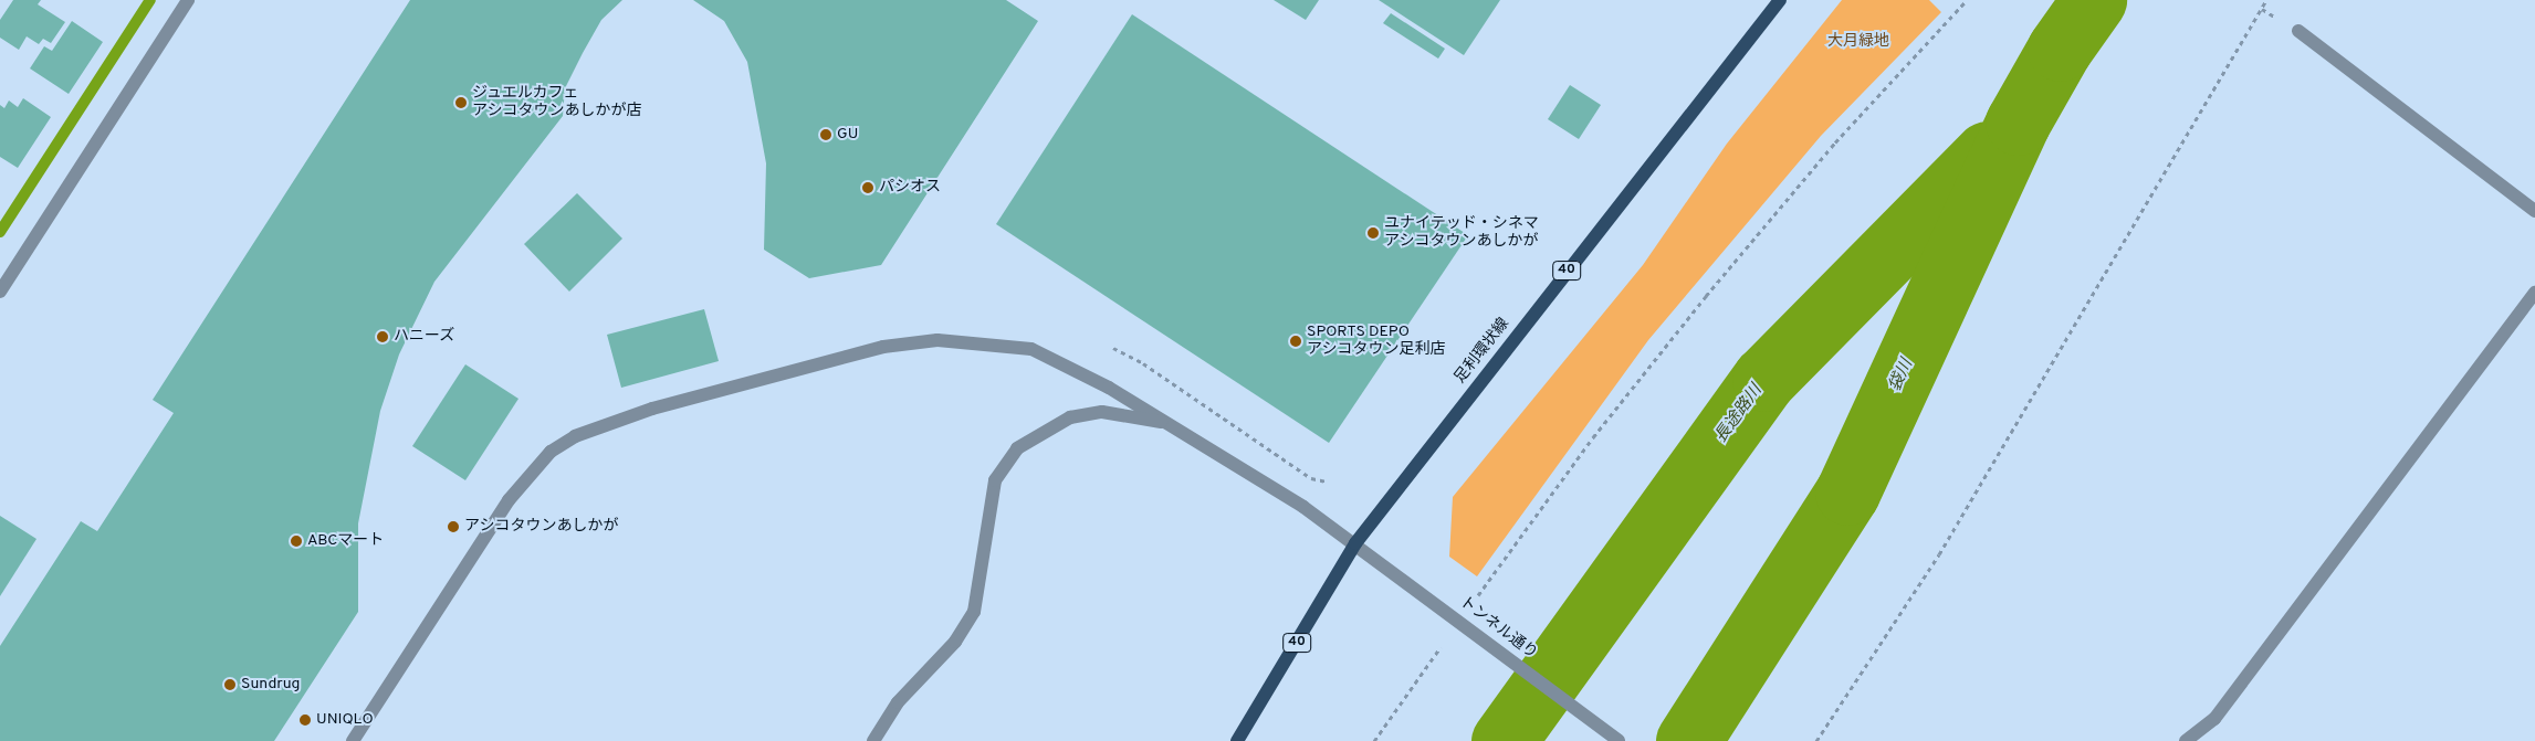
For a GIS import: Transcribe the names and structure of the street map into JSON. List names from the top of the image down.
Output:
{
  "streets": {
    "main road": ["40", "足利環状線"],
    "street": ["トンネル通り"]
  },
  "crossings": [
    ["足利環状線", "トンネル通り"]
  ],
  "water": ["袋川", "長途路川"],
  "parks": ["大月緑地"],
  "places": [
    "ジュエルカフェ アシコタウンあしかが店",
    "GU",
    "パシオス",
    "ユナイテッド・シネマ アシコタウンあしかが",
    "ハニーズ",
    "SPORTS DEPO アシコタウン足利店",
    "アシコタウンあしかが",
    "ABCマート",
    "Sundrug",
    "UNIQLO"
  ]
}
